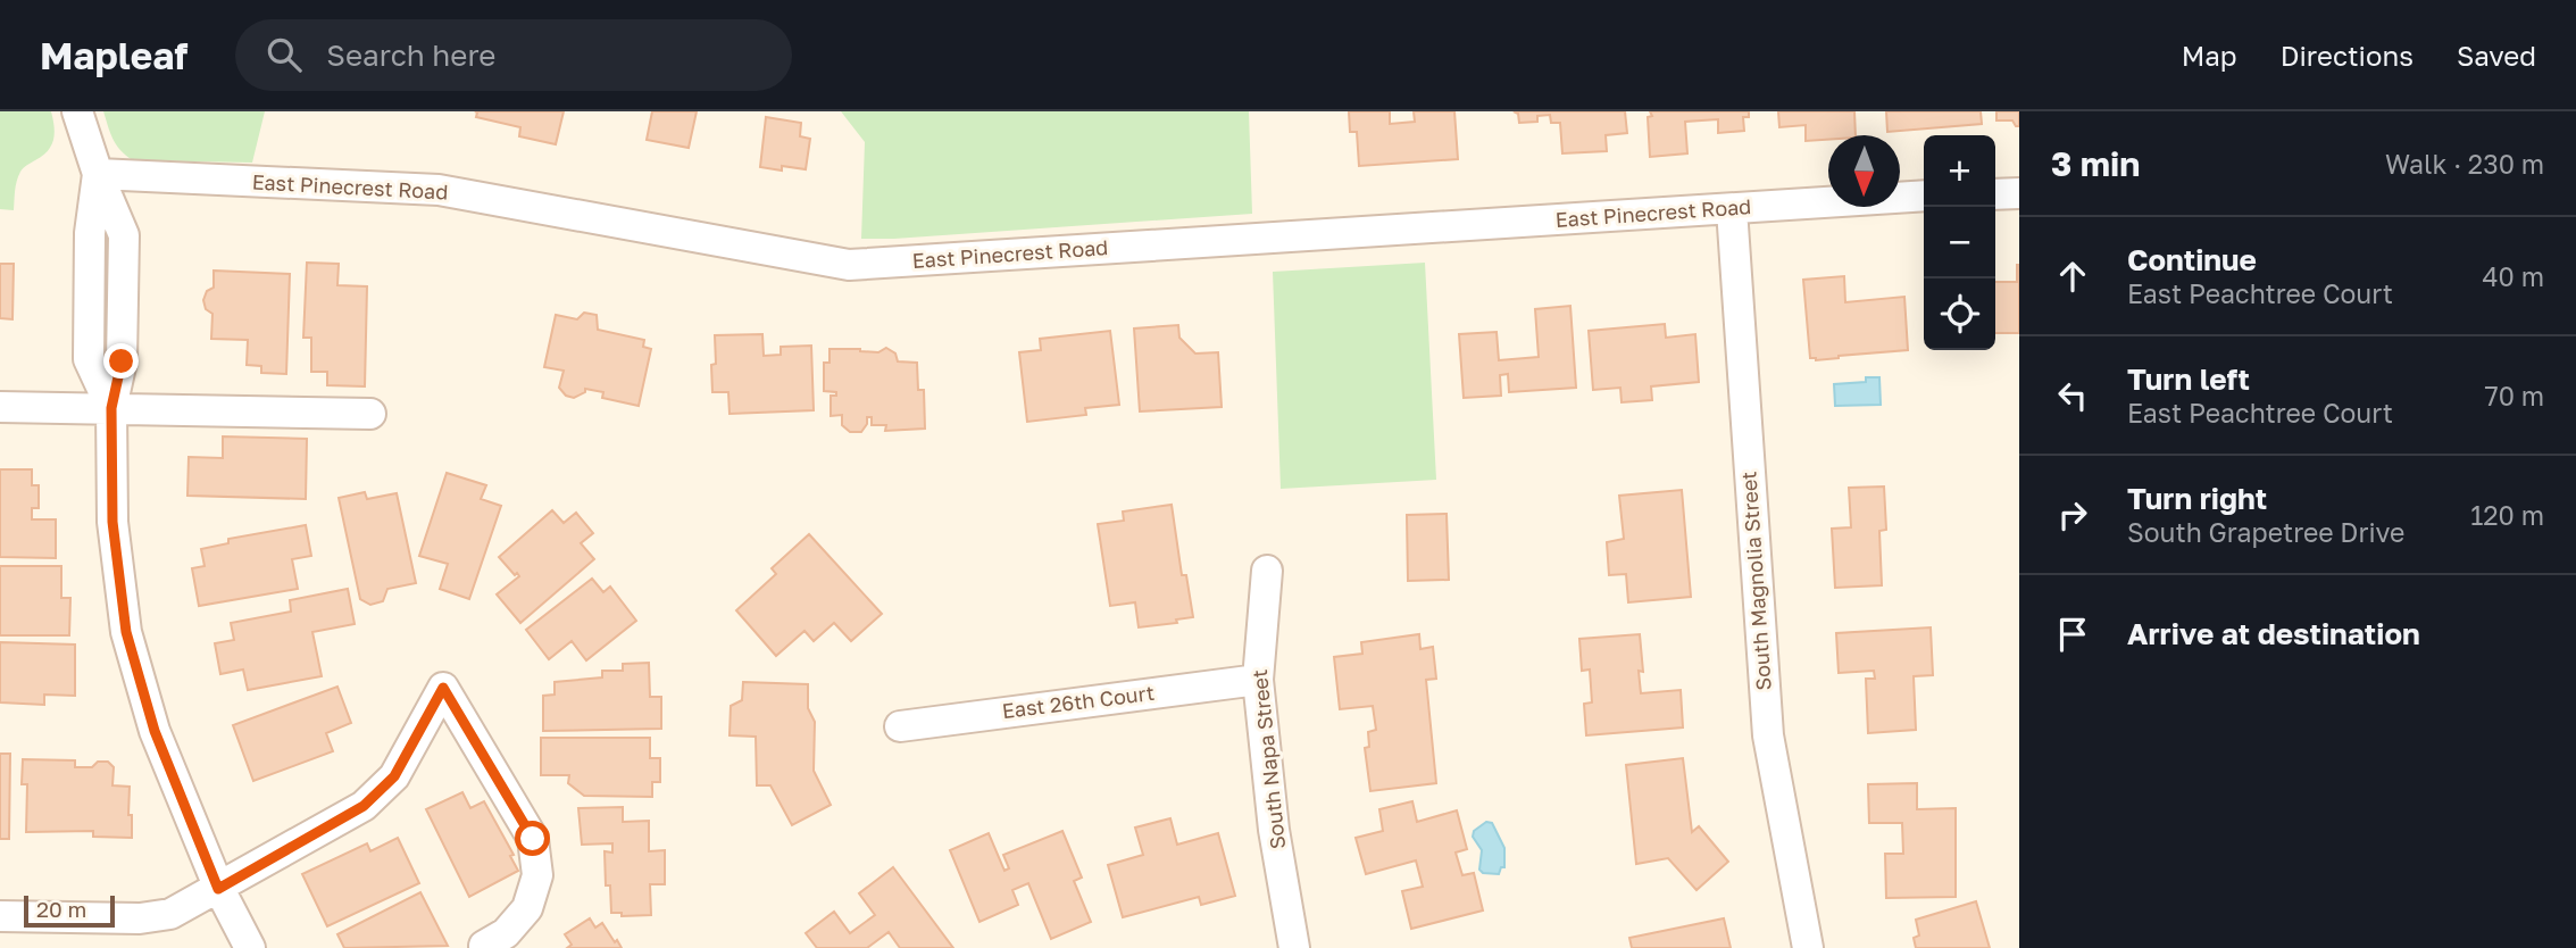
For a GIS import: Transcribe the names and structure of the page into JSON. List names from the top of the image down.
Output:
{
  "streets": {
    "street": [
      "East Pinecrest Road",
      "South Magnolia Street",
      "East 26th Court",
      "South Napa Street"
    ]
  },
  "crossings": [
    ["East Pinecrest Road", "South Magnolia Street"],
    ["East 26th Court", "South Napa Street"]
  ],
  "scale_bar": "20 m",
  "north": "bottom",
  "page": {
    "header": "Mapleaf",
    "search": "Search here",
    "nav": ["Map", "Directions", "Saved"],
    "heading": ["3 min", "Walk · 230 m"],
    "map_buttons": ["+", "−"],
    "list": [
      ["Continue", "East Peachtree Court", "40 m"],
      ["Turn left", "East Peachtree Court", "70 m"],
      ["Turn right", "South Grapetree Drive", "120 m"],
      "Arrive at destination"
    ],
    "scale": "20 m"
  }
}
